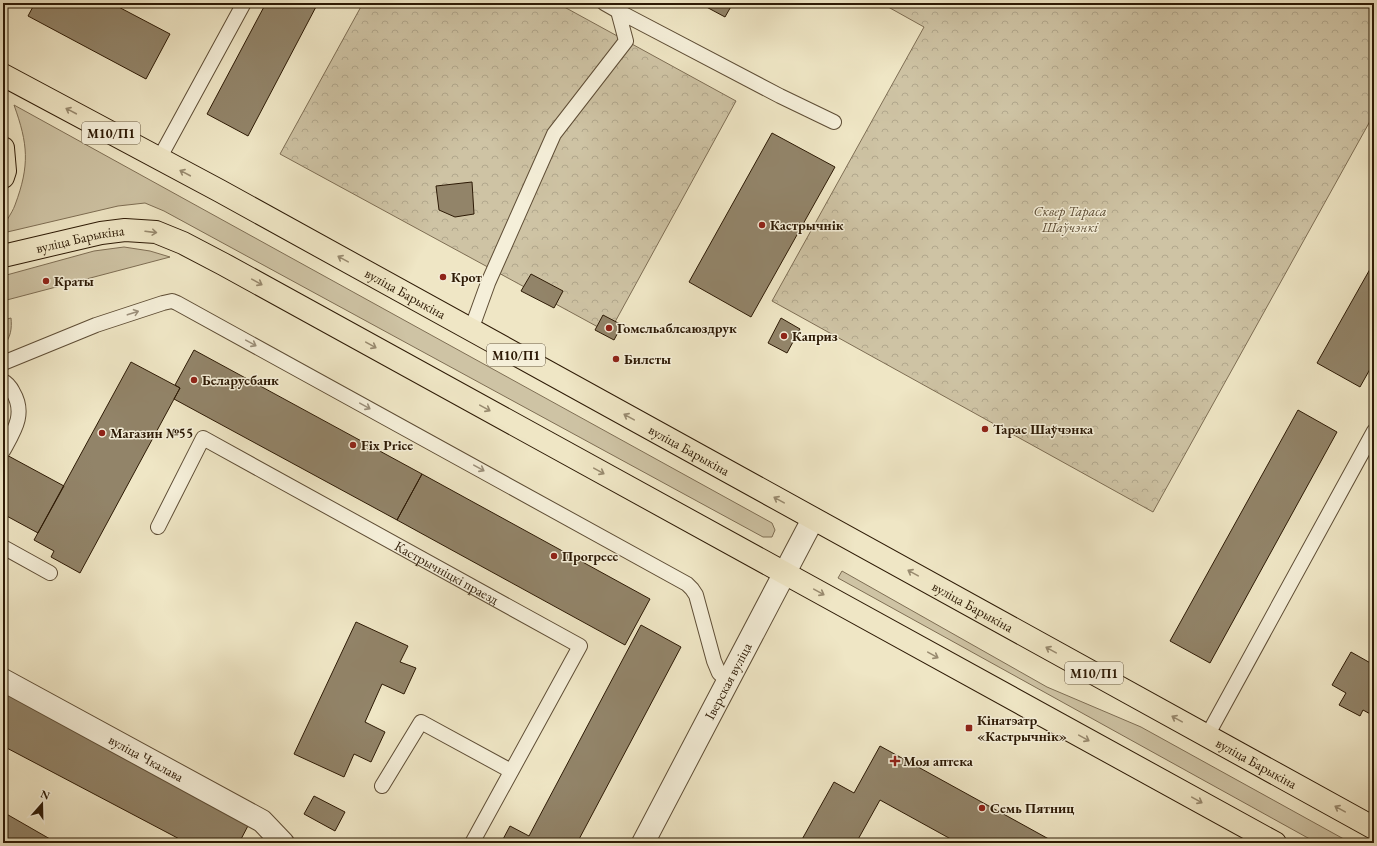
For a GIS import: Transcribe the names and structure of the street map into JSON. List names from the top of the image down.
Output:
{
  "streets": {
    "main road": ["М10/П1", "вуліца Барыкіна"],
    "street": ["Іверская вуліца", "вуліца Чкалава"],
    "lane": ["Кастрычніцкі праезд"]
  },
  "crossings": [
    ["вуліца Барыкіна", "Іверская вуліца"]
  ],
  "parks": ["Сквер Тараса Шаўчэнкі"],
  "places": {
    "other": [
      "Кастрычнік",
      "Крот",
      "Краты",
      "Гомельаблсаюздрук",
      "Каприз",
      "Билеты",
      "Беларусбанк",
      "Тарас Шаўчэнка",
      "Магазин №55",
      "Fix Price",
      "Прогресс",
      "Семь Пятниц"
    ],
    "transit": ["Кінатэатр «Кастрычнік»"],
    "health": ["Моя аптека"]
  },
  "north": "top"
}
